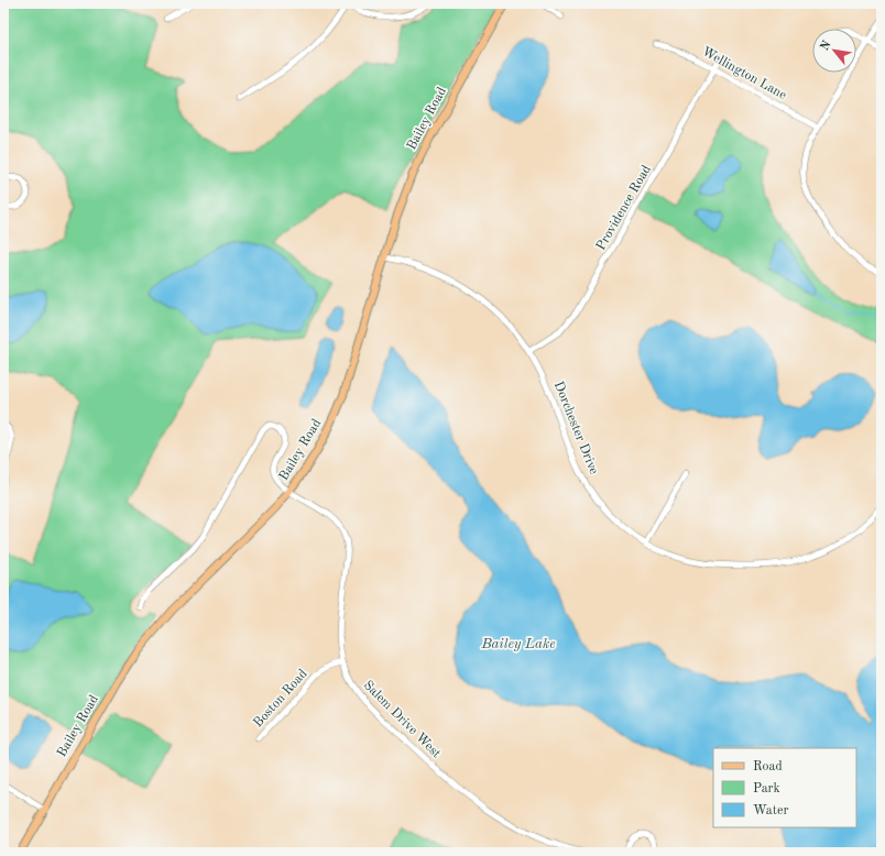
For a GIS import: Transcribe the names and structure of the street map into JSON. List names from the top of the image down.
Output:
{
  "streets": {
    "main road": ["Bailey Road"],
    "street": [
      "Wellington Lane",
      "Providence Road",
      "Dorchester Drive",
      "Boston Road",
      "Salem Drive West"
    ]
  },
  "crossings": [
    ["Wellington Lane", "Providence Road"],
    ["Bailey Road", "Dorchester Drive"],
    ["Bailey Road", "Salem Drive West"],
    ["Providence Road", "Dorchester Drive"],
    ["Boston Road", "Salem Drive West"]
  ],
  "water": ["Bailey Lake"],
  "legend": ["Road", "Park", "Water"],
  "north": "top left"
}
